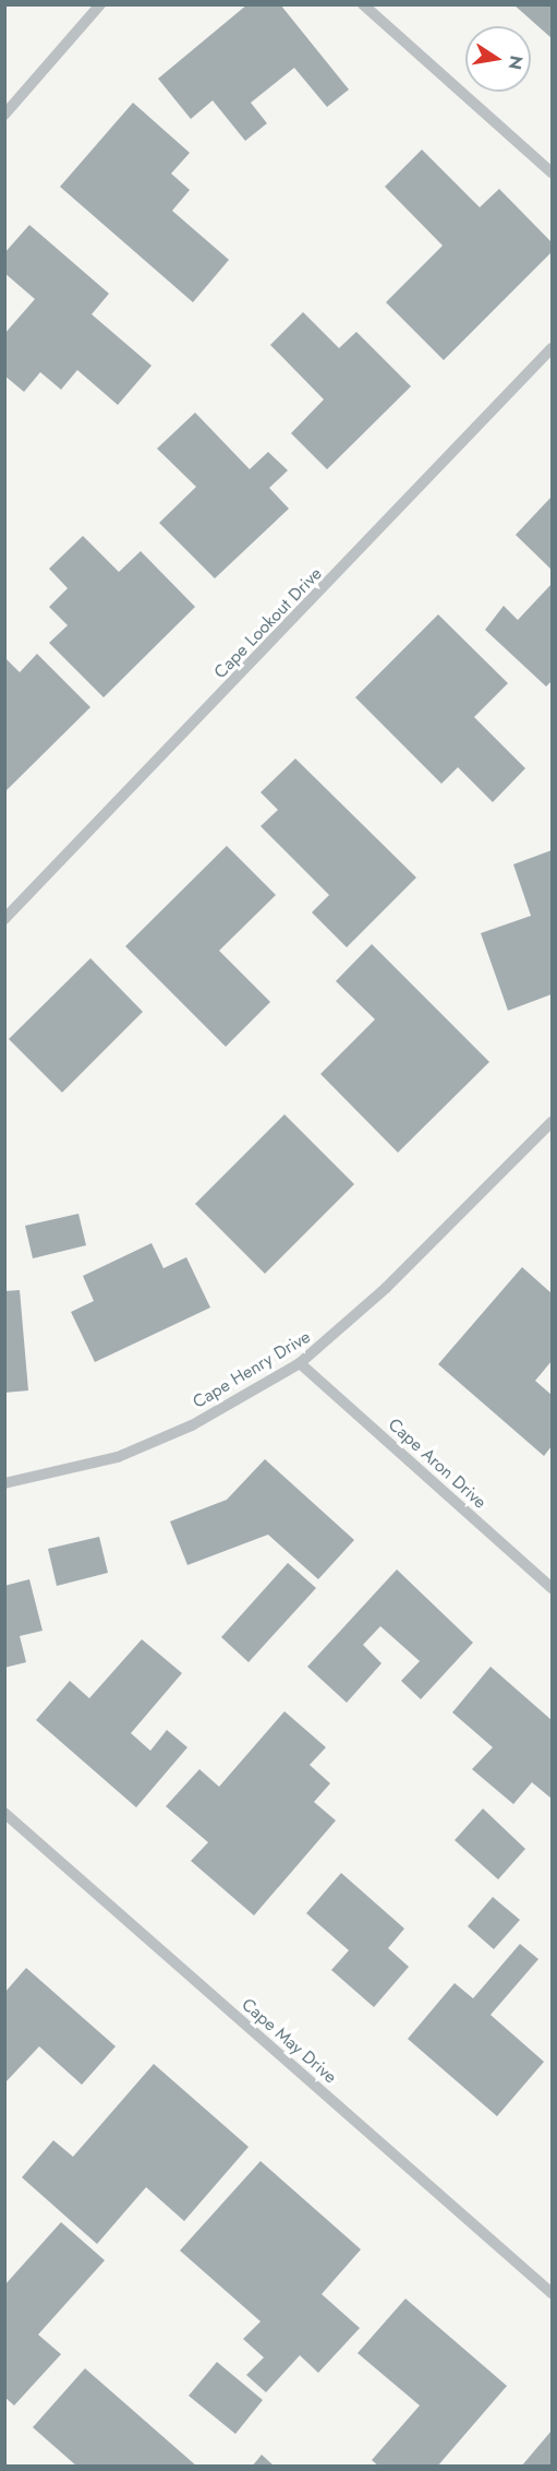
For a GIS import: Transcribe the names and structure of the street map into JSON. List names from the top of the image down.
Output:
{
  "streets": {
    "street": [
      "Cape Lookout Drive",
      "Cape Henry Drive",
      "Cape Aron Drive",
      "Cape May Drive"
    ]
  },
  "crossings": [
    ["Cape Henry Drive", "Cape Aron Drive"]
  ],
  "north": "right"
}
